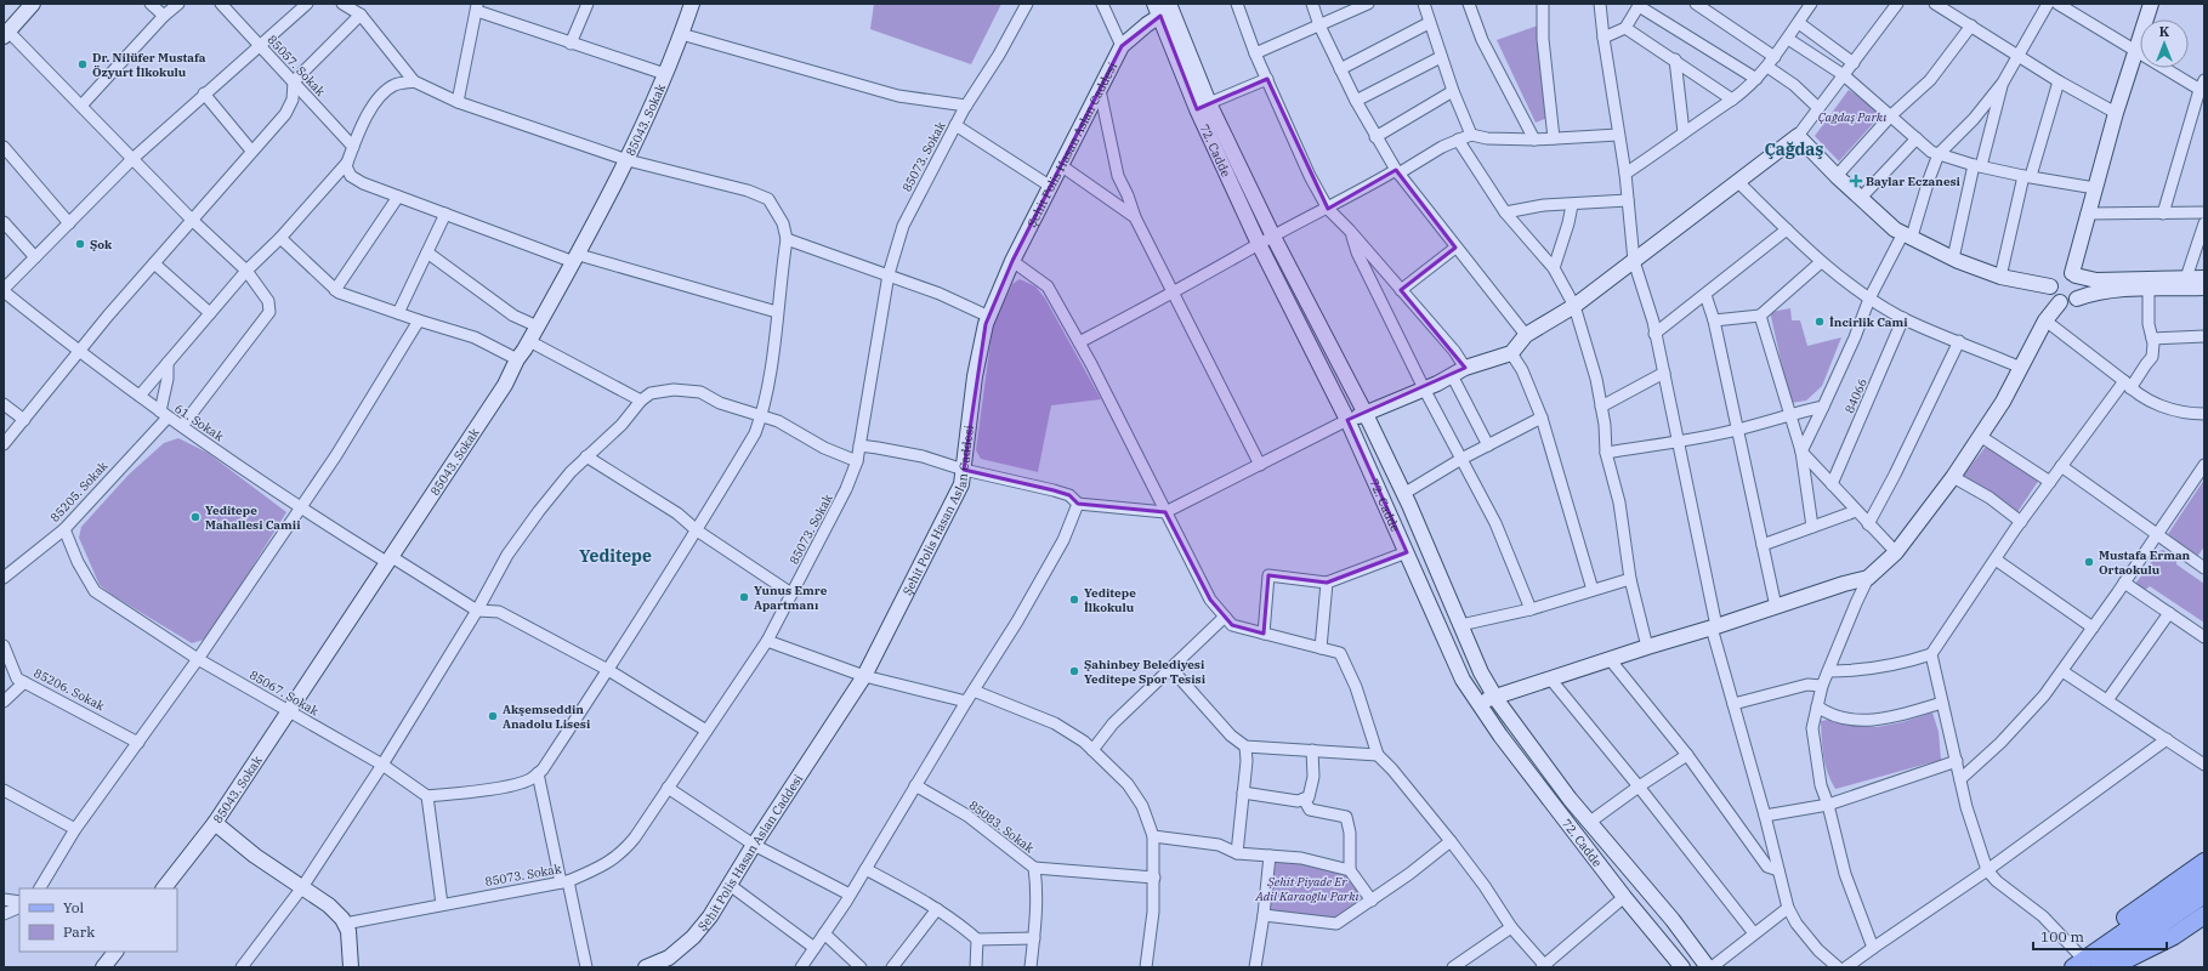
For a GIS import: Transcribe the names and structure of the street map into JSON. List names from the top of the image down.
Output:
{
  "streets": {
    "street": [
      "85057. Sokak",
      "85043. Sokak",
      "Şehit Polis Hasan Aslan Caddesi",
      "72. Cadde",
      "85073. Sokak",
      "84066",
      "61. Sokak",
      "85205. Sokak",
      "85206. Sokak",
      "85067. Sokak",
      "85083. Sokak"
    ]
  },
  "crossings": [
    ["85043. Sokak", "61. Sokak"],
    ["85043. Sokak", "85067. Sokak"],
    ["Şehit Polis Hasan Aslan Caddesi", "72. Cadde"],
    ["61. Sokak", "85205. Sokak"],
    ["85205. Sokak", "85067. Sokak"]
  ],
  "districts": ["Çağdaş", "Yeditepe"],
  "parks": ["Çağdaş Parkı", "Şehit Piyade Er Adil Karaoğlu Parkı"],
  "places": {
    "other": [
      "Dr. Nilüfer Mustafa Özyurt İlkokulu",
      "Şok",
      "İncirlik Cami",
      "Yeditepe Mahallesi Camii",
      "Mustafa Erman Ortaokulu",
      "Yunus Emre Apartmanı",
      "Yeditepe İlkokulu",
      "Şahinbey Belediyesi Yeditepe Spor Tesisi",
      "Akşemseddin Anadolu Lisesi"
    ],
    "health": ["Baylar Eczanesi"]
  },
  "legend": ["Yol", "Park"],
  "scale_bar": "100 m",
  "north": "top"
}
